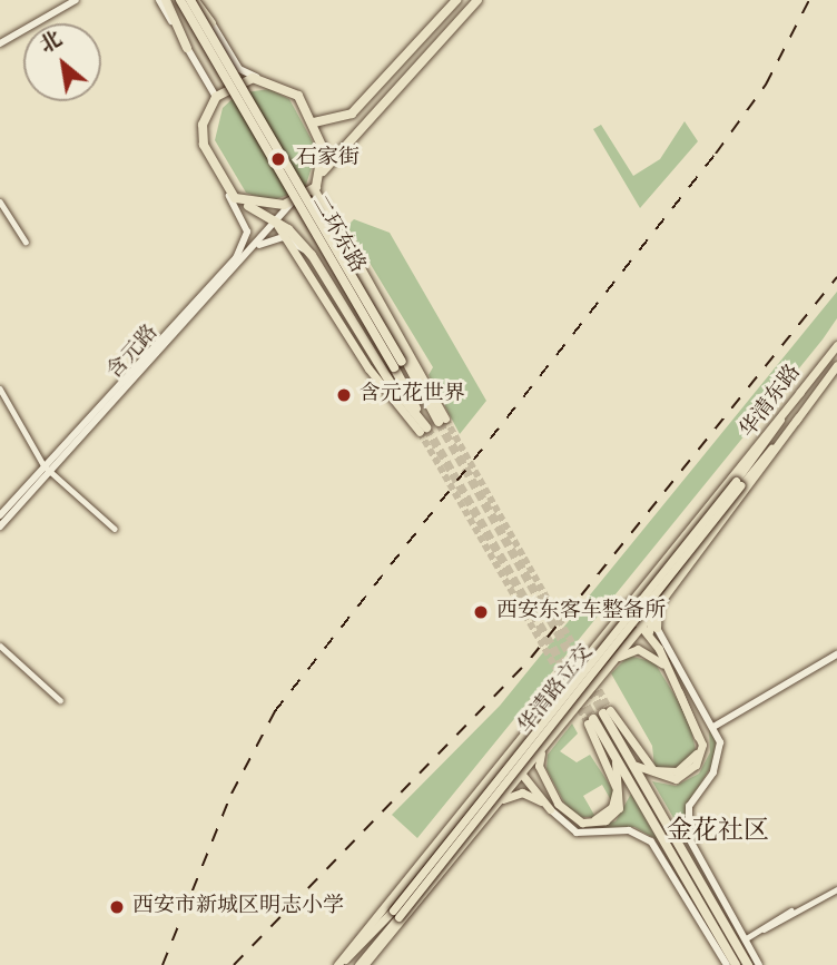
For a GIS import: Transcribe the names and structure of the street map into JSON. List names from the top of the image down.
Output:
{
  "streets": {
    "highway": ["二环东路"],
    "main road": ["含元路", "华清东路", "华清路立交"]
  },
  "crossings": [
    ["华清东路", "华清路立交"]
  ],
  "districts": ["金花社区"],
  "places": [
    "石家街",
    "含元花世界",
    "西安东客车整备所",
    "西安市新城区明志小学"
  ],
  "north": "top left"
}
